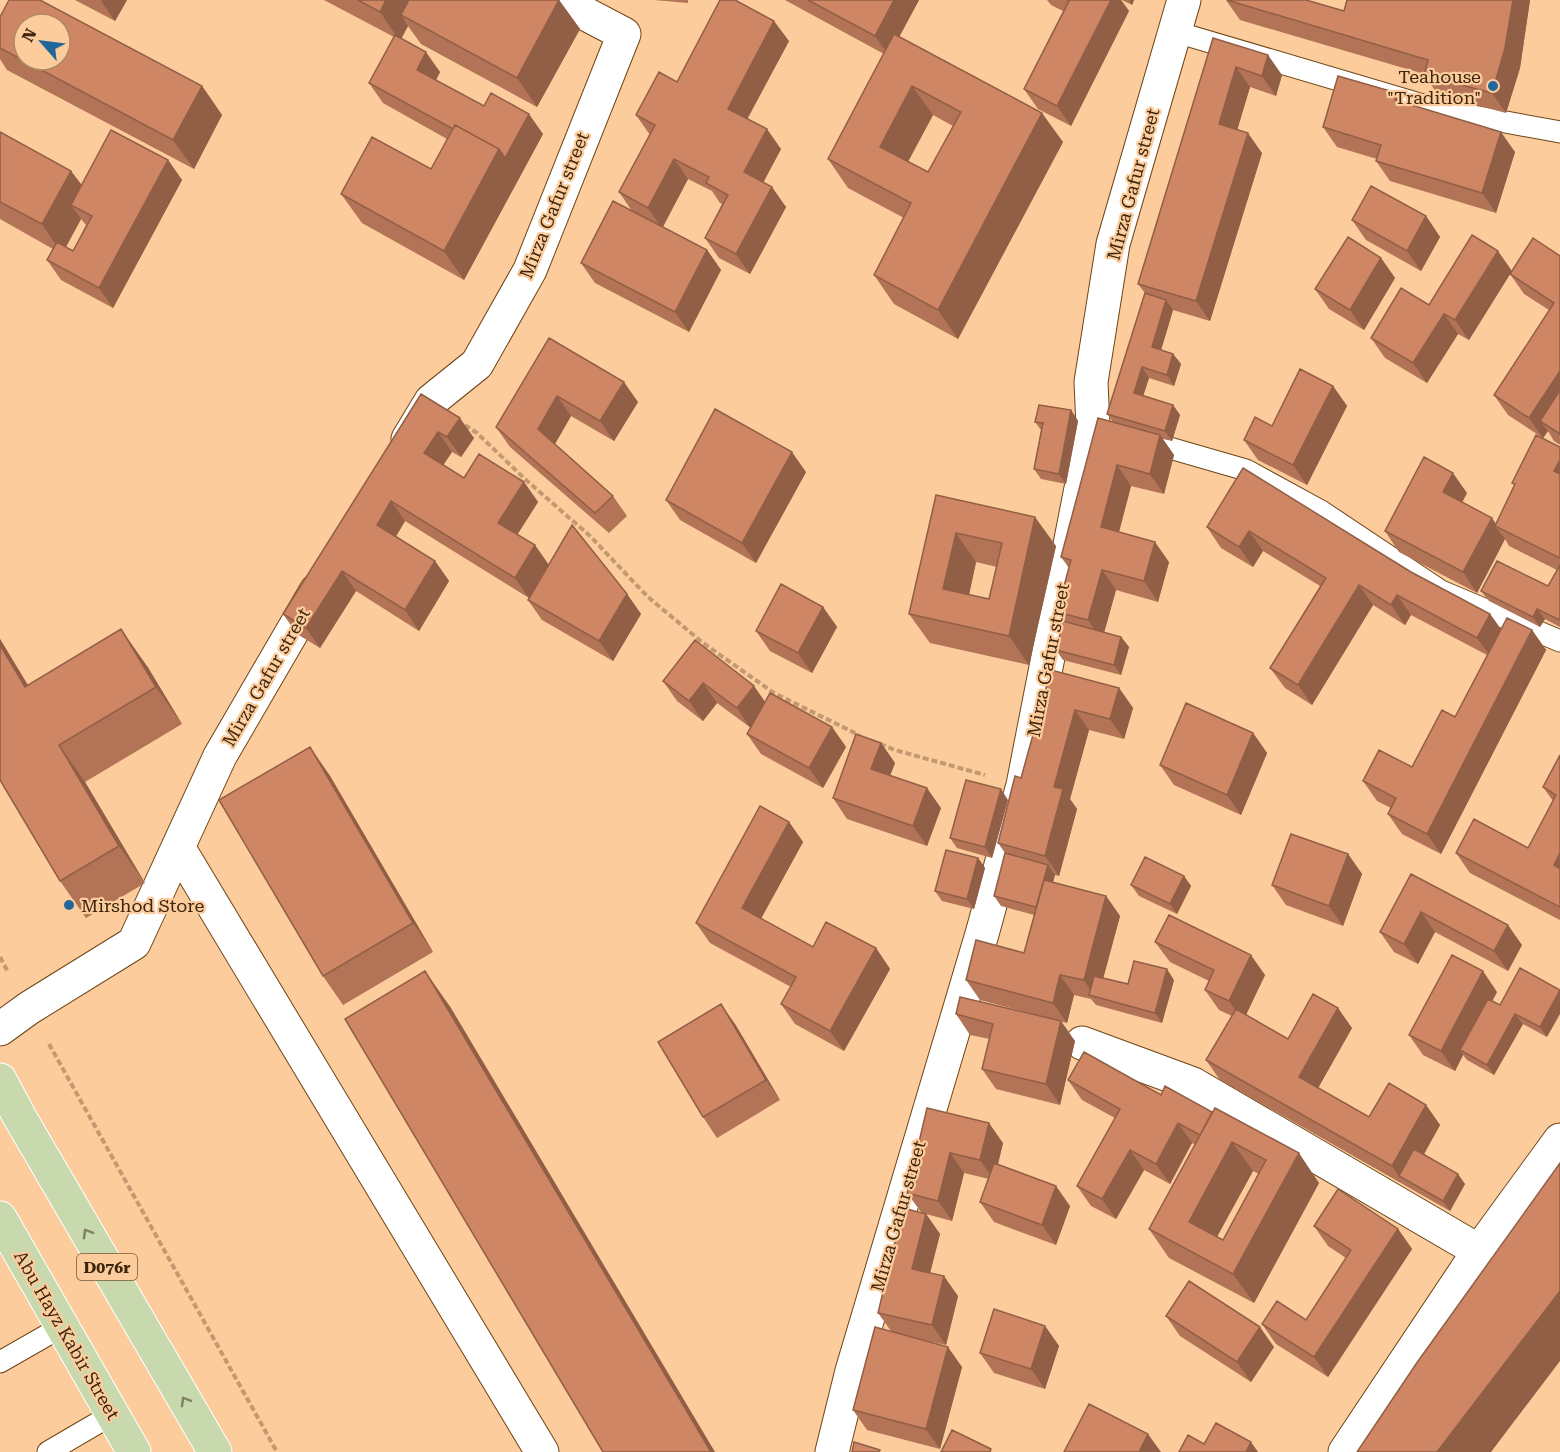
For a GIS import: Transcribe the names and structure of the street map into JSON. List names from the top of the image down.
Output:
{
  "streets": {
    "main road": ["D076r", "Abu Hayz Kabir Street"],
    "street": ["Mirza Gafur street"]
  },
  "places": ["Teahouse \"Tradition\"", "Mirshod Store"],
  "north": "top left"
}
